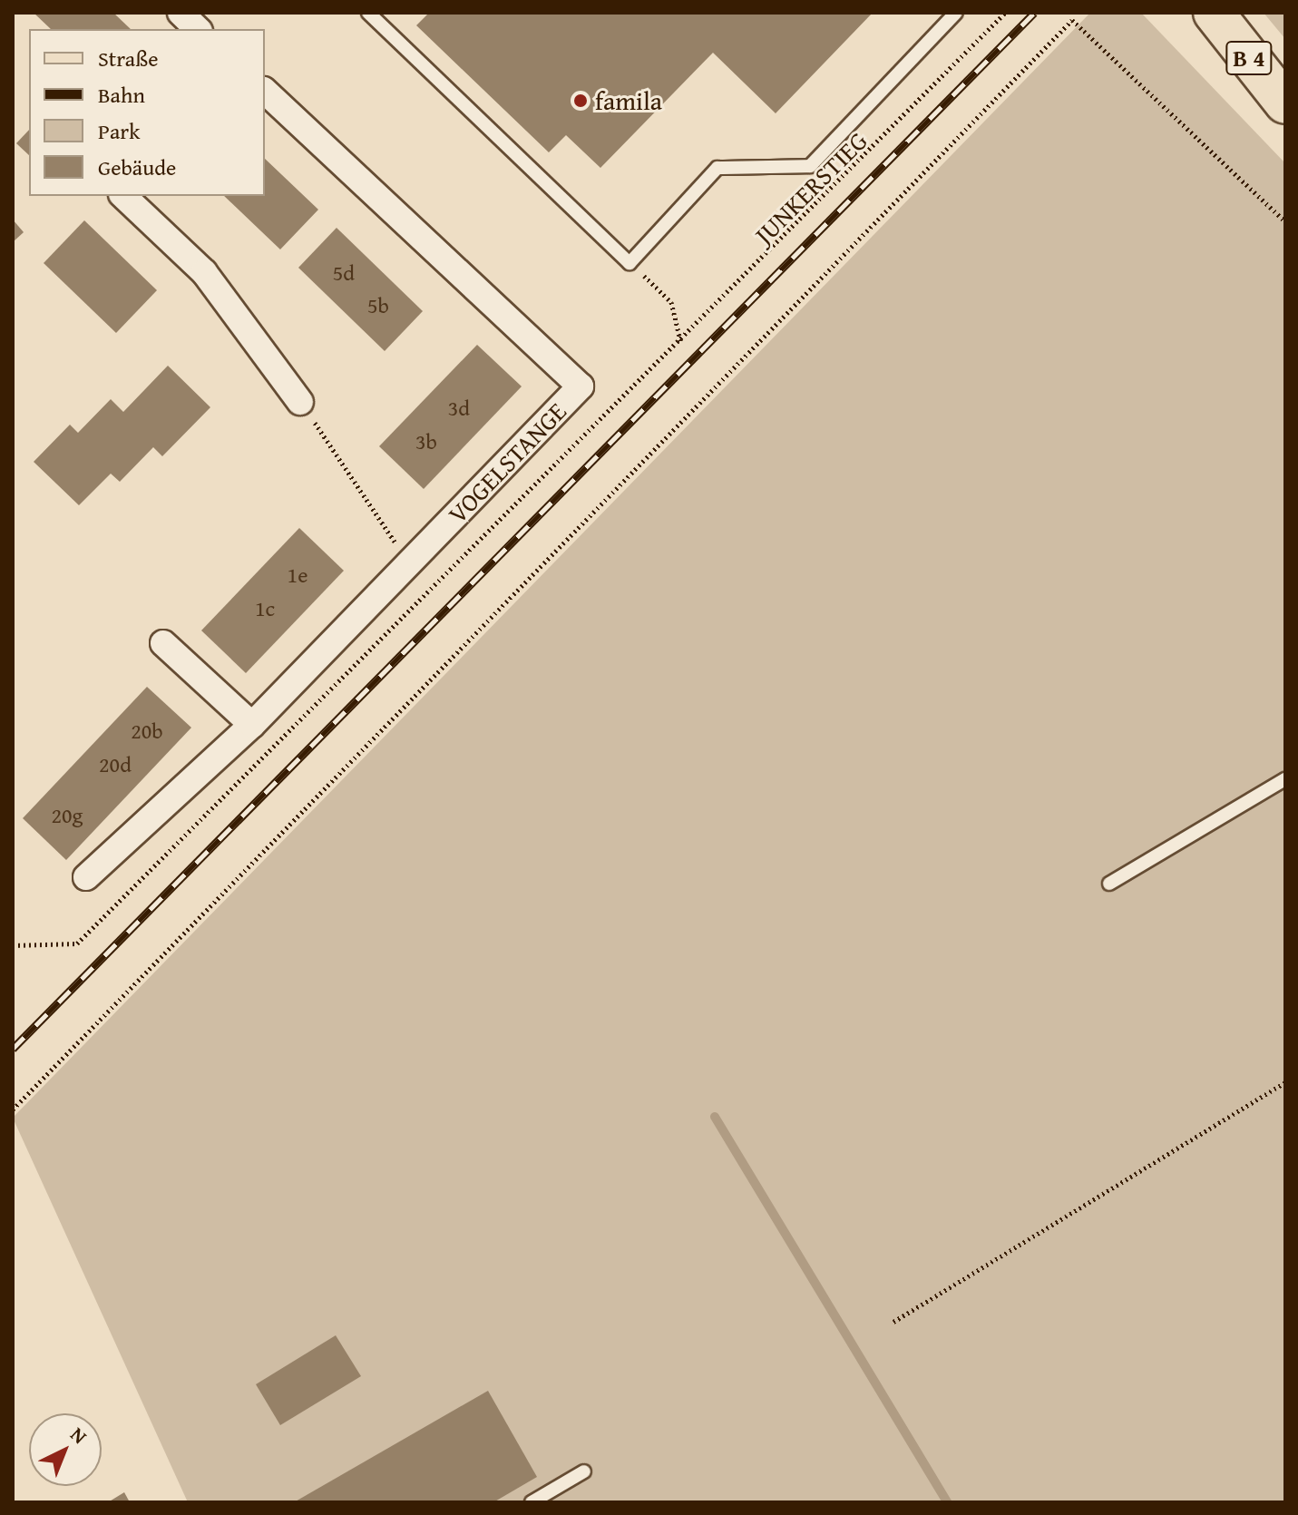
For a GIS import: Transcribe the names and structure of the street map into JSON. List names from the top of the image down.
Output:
{
  "streets": {
    "main road": ["B 4"],
    "street": ["VOGELSTANGE"],
    "path": ["JUNKERSTIEG"]
  },
  "places": ["famila"],
  "house_numbers": [
    "5d",
    "5b",
    "3d",
    "3b",
    "1e",
    "1c",
    "20b",
    "20d",
    "20g"
  ],
  "legend": [
    "Straße",
    "Bahn",
    "Park",
    "Gebäude"
  ],
  "north": "top right"
}
